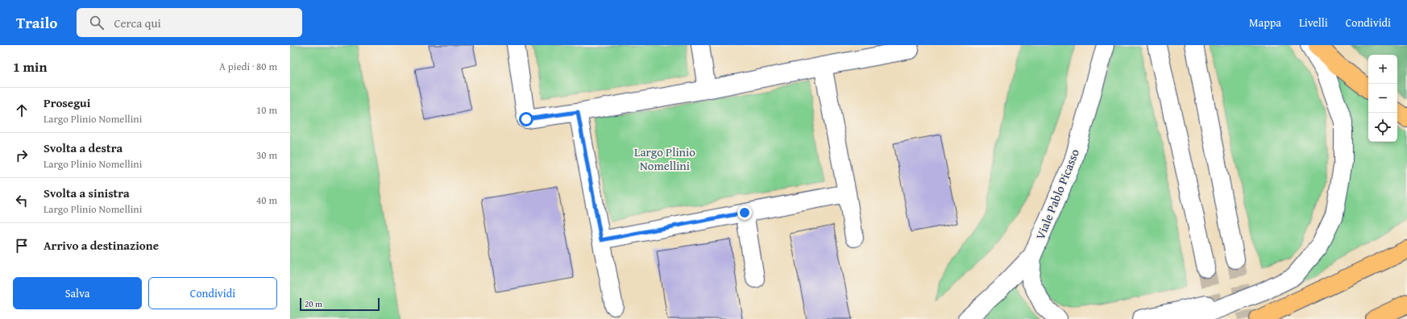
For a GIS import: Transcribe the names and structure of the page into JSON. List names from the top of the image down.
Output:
{
  "streets": {
    "street": ["Viale Pablo Picasso"]
  },
  "parks": ["Largo Plinio Nomellini"],
  "scale_bar": "20 m",
  "page": {
    "header": "Trailo",
    "search": "Cerca qui",
    "nav": ["Mappa", "Livelli", "Condividi"],
    "heading": ["1 min", "A piedi · 80 m"],
    "map_buttons": ["+", "−"],
    "list": [
      ["Prosegui", "Largo Plinio Nomellini", "10 m"],
      ["Svolta a destra", "Largo Plinio Nomellini", "30 m"],
      ["Svolta a sinistra", "Largo Plinio Nomellini", "40 m"],
      "Arrivo a destinazione"
    ],
    "buttons": ["Salva", "Condividi"],
    "scale": "20 m"
  }
}
